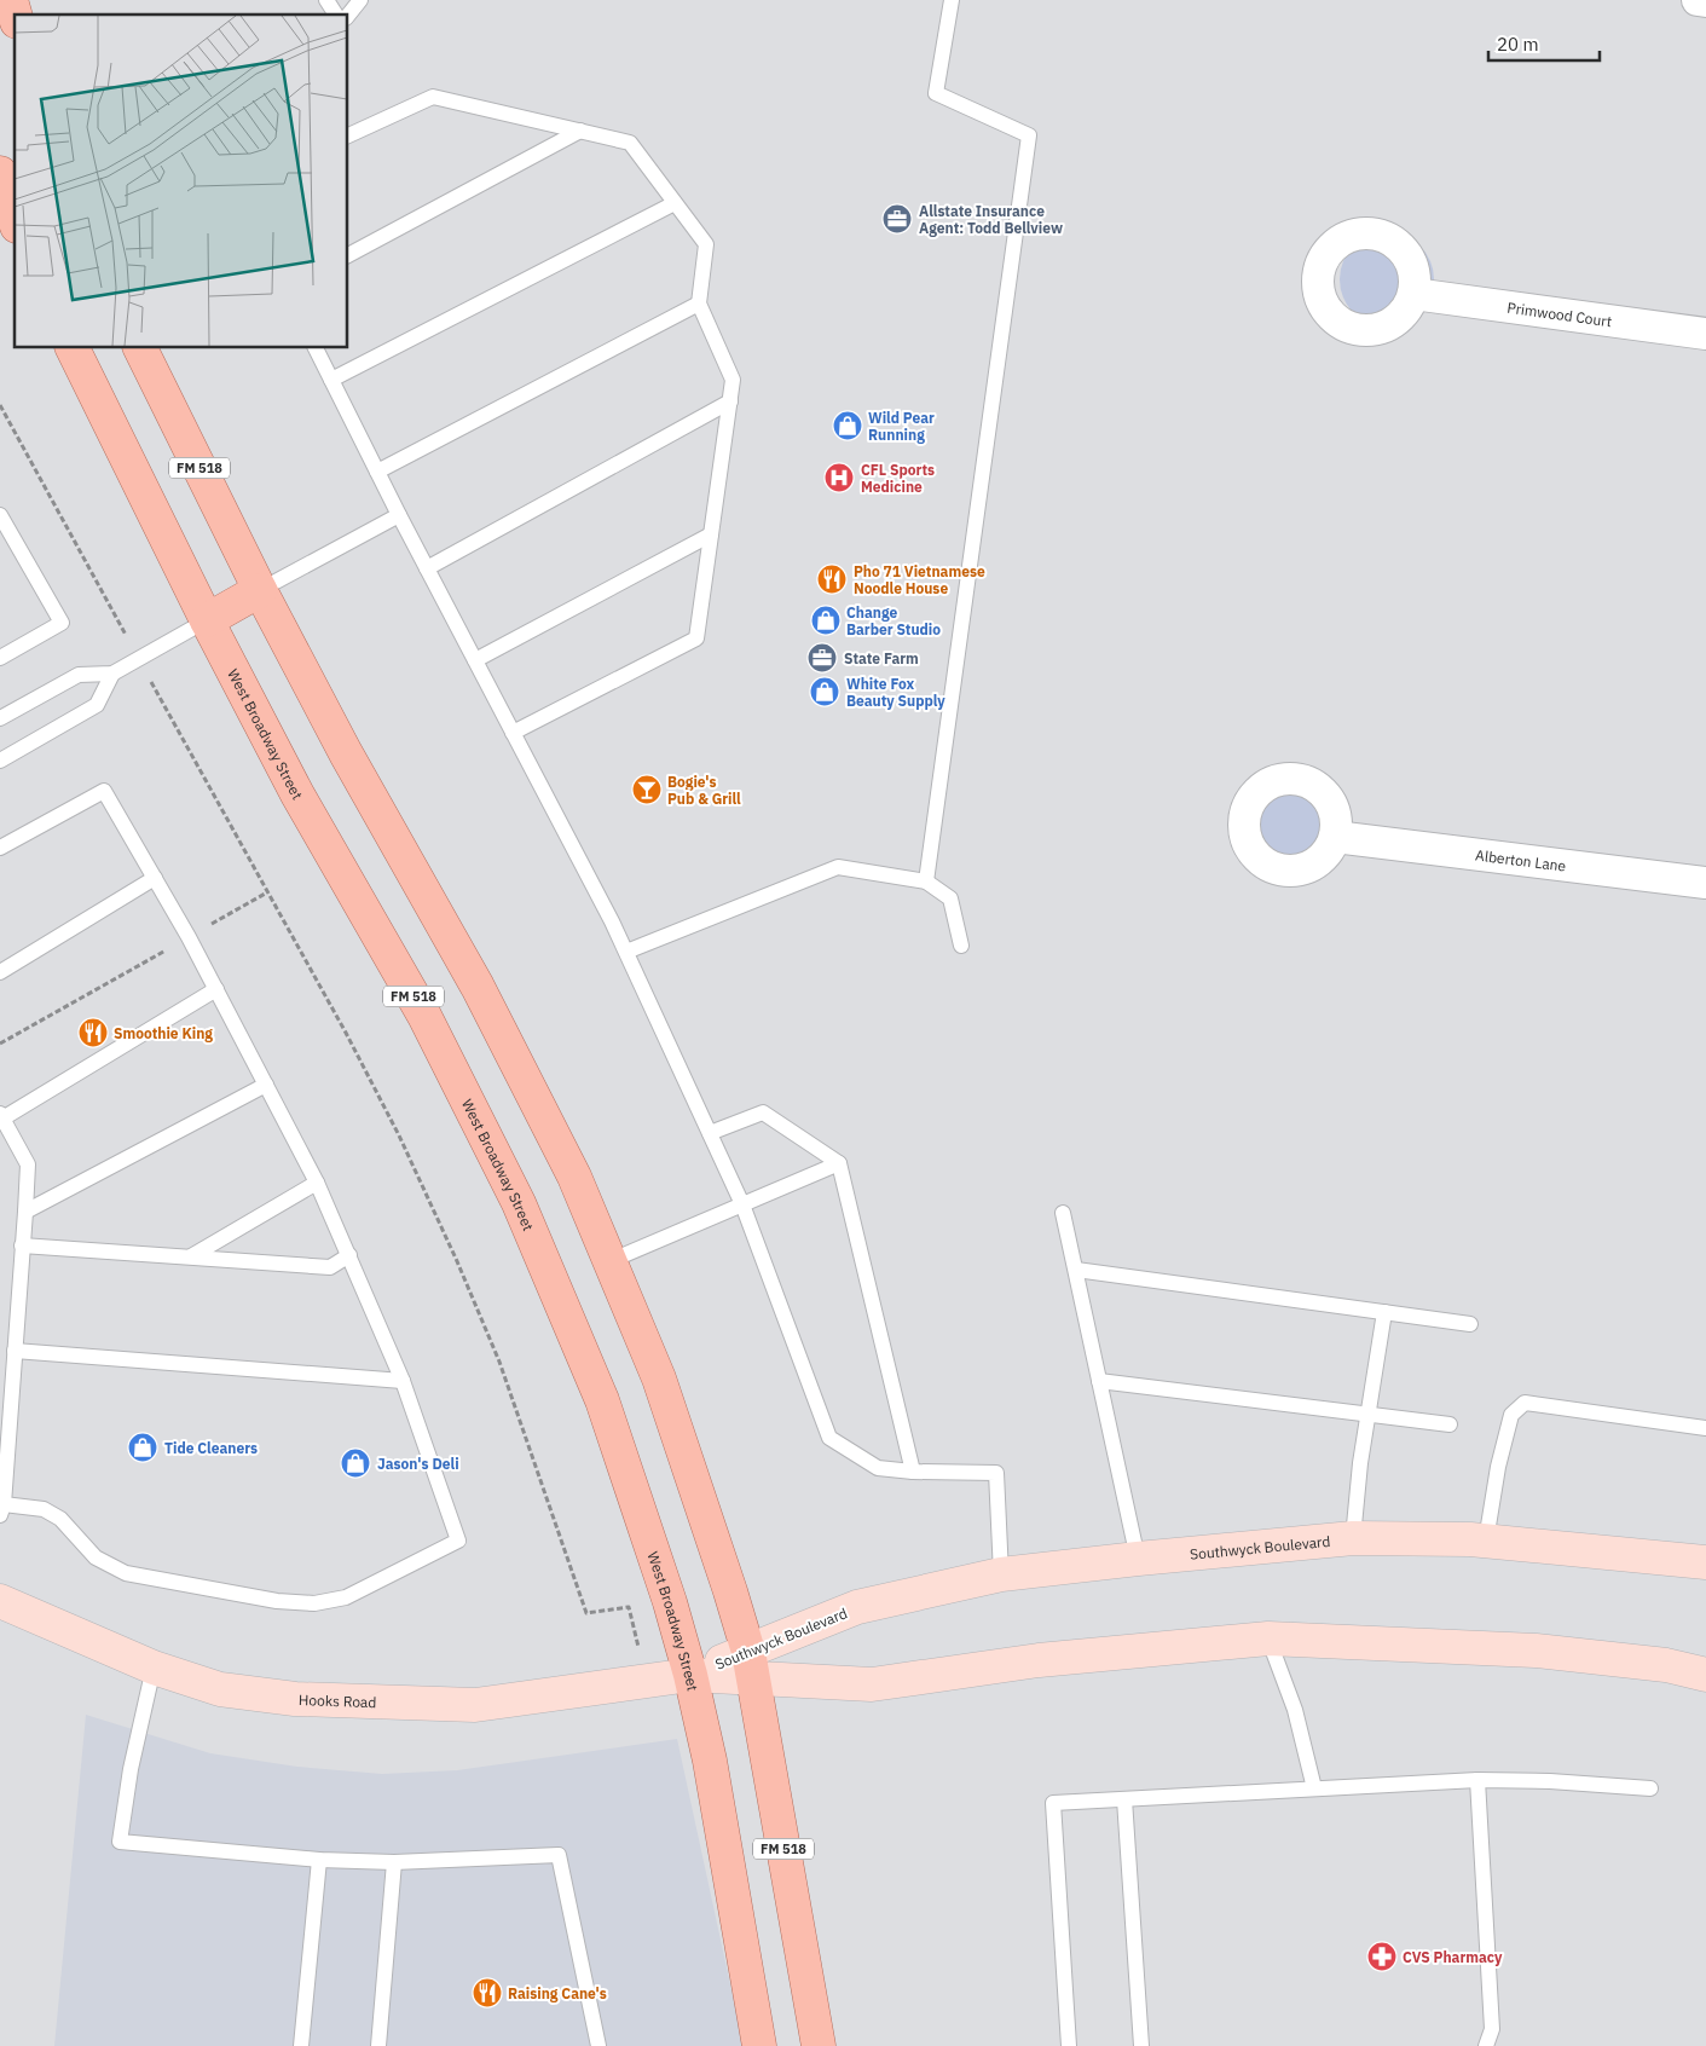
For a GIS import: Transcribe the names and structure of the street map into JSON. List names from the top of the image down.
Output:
{
  "streets": {
    "main road": ["FM 518", "West Broadway Street"],
    "street": [
      "Primwood Court",
      "Alberton Lane",
      "Southwyck Boulevard",
      "Hooks Road"
    ]
  },
  "crossings": [
    ["FM 518", "Southwyck Boulevard"],
    ["West Broadway Street", "Southwyck Boulevard"],
    ["West Broadway Street", "Hooks Road"],
    ["Southwyck Boulevard", "Hooks Road"]
  ],
  "places": {
    "office": ["Allstate Insurance Agent: Todd Bellview", "State Farm"],
    "shop": [
      "Wild Pear Running",
      "Change Barber Studio",
      "White Fox Beauty Supply",
      "Tide Cleaners",
      "Jason's Deli"
    ],
    "hospital": ["CFL Sports Medicine"],
    "restaurant": ["Pho 71 Vietnamese Noodle House", "Smoothie King", "Raising Cane's"],
    "bar": ["Bogie's Pub & Grill"],
    "pharmacy": ["CVS Pharmacy"]
  },
  "scale_bar": "20 m"
}
